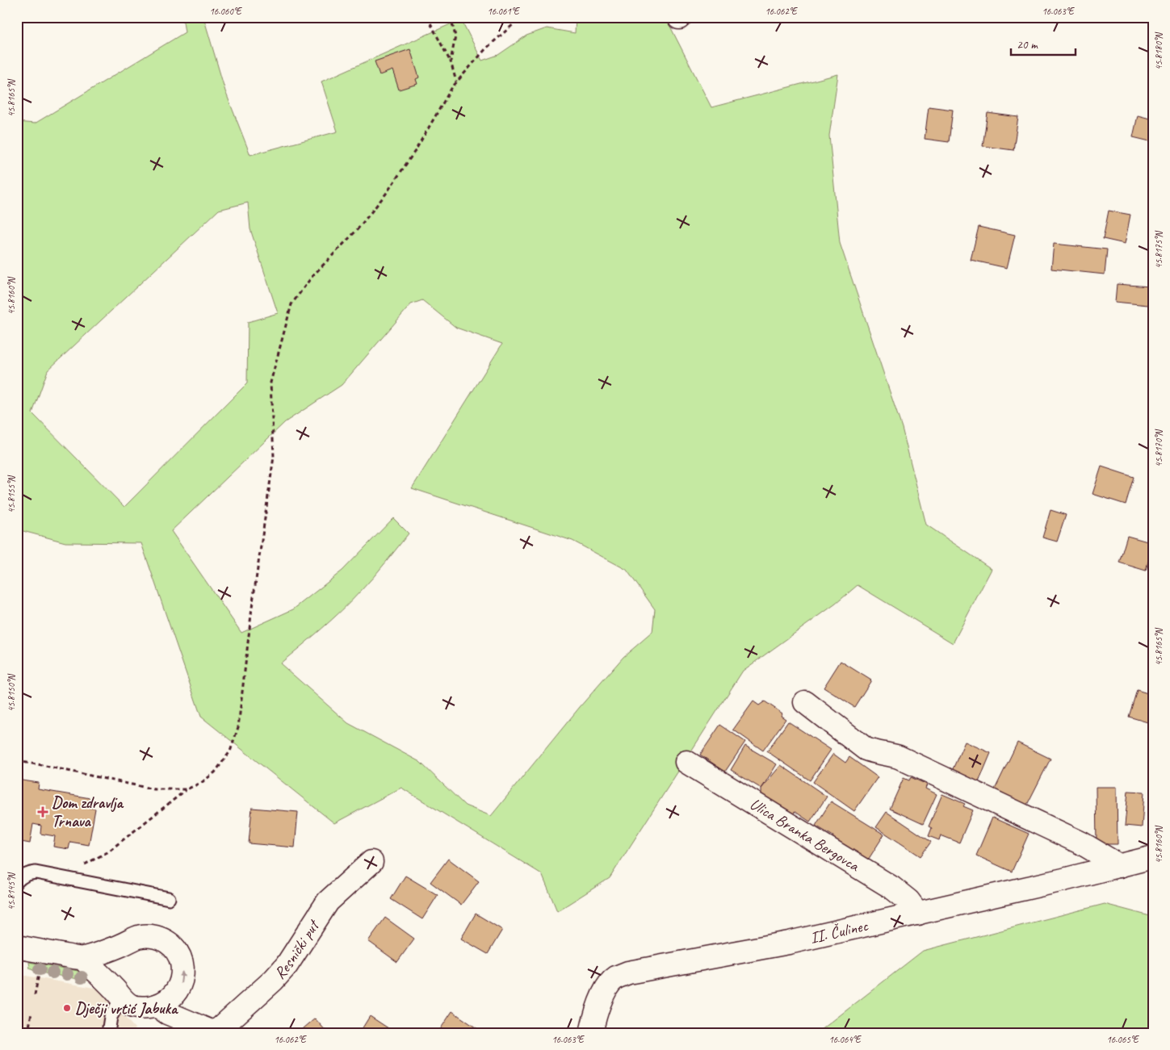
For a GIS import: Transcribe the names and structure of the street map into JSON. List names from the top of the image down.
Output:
{
  "streets": {
    "street": ["Ulica Branka Bergovca", "II. Čulinec", "Resnički put"]
  },
  "crossings": [
    ["Ulica Branka Bergovca", "II. Čulinec"]
  ],
  "places": {
    "health": ["Dom zdravlja Trnava"],
    "other": ["Dječji vrtić Jabuka"]
  },
  "scale_bar": "20 m",
  "coordinates": [
    "16.060°E",
    "16.061°E",
    "16.062°E",
    "16.063°E",
    "45.8180°N",
    "45.8165°N",
    "45.8175°N",
    "45.8160°N",
    "45.8170°N",
    "45.8155°N",
    "45.8150°N",
    "45.8145°N",
    "16.064°E",
    "16.065°E"
  ]
}
